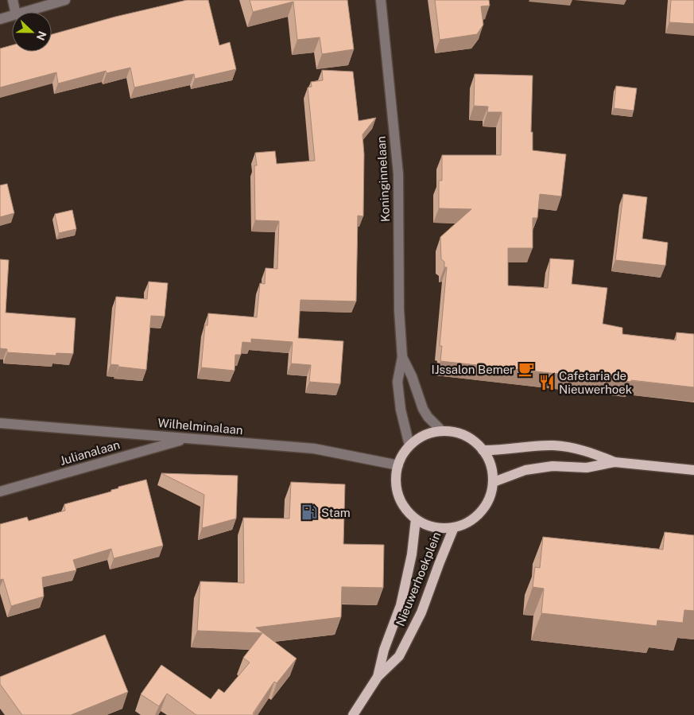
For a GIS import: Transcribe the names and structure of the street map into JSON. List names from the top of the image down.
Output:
{
  "streets": {
    "main road": ["Nieuwerhoekplein"],
    "street": ["Koninginnelaan", "Wilhelminalaan", "Julianalaan"]
  },
  "crossings": [
    ["Koninginnelaan", "Wilhelminalaan"],
    ["Koninginnelaan", "Nieuwerhoekplein"],
    ["Wilhelminalaan", "Julianalaan"],
    ["Wilhelminalaan", "Nieuwerhoekplein"]
  ],
  "places": {
    "cafe": ["IJssalon Bemer"],
    "restaurant": ["Cafetaria de Nieuwerhoek"],
    "fuel station": ["Stam"]
  },
  "north": "right"
}
